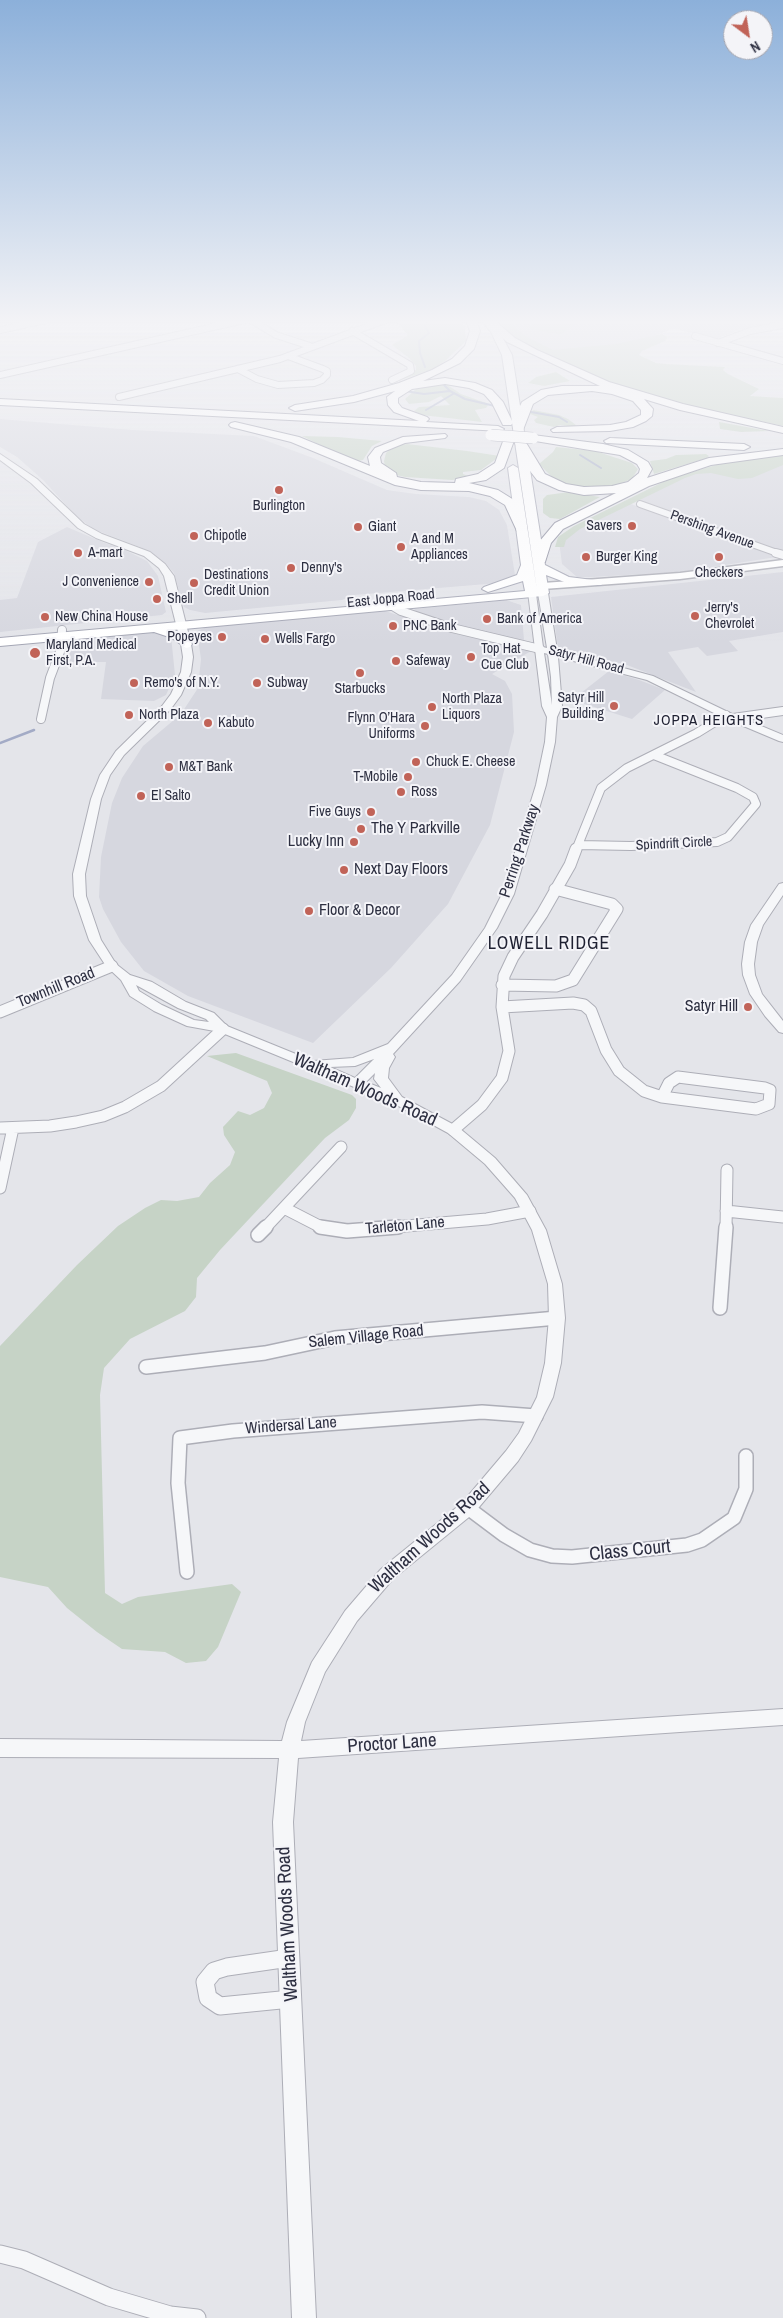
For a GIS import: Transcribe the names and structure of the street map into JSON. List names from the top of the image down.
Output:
{
  "streets": {
    "main road": ["East Joppa Road", "Perring Parkway"],
    "street": [
      "Pershing Avenue",
      "Satyr Hill Road",
      "Spindrift Circle",
      "Townhill Road",
      "Waltham Woods Road",
      "Tarleton Lane",
      "Salem Village Road",
      "Windersal Lane",
      "Class Court",
      "Proctor Lane"
    ]
  },
  "crossings": [
    ["East Joppa Road", "Satyr Hill Road"],
    ["East Joppa Road", "Perring Parkway"],
    ["East Joppa Road", "Waltham Woods Road"],
    ["Satyr Hill Road", "Perring Parkway"],
    ["Perring Parkway", "Waltham Woods Road"],
    ["Townhill Road", "Waltham Woods Road"],
    ["Waltham Woods Road", "Tarleton Lane"],
    ["Waltham Woods Road", "Salem Village Road"],
    ["Waltham Woods Road", "Windersal Lane"],
    ["Waltham Woods Road", "Class Court"],
    ["Waltham Woods Road", "Proctor Lane"]
  ],
  "districts": ["JOPPA HEIGHTS", "LOWELL RIDGE"],
  "places": [
    "Burlington",
    "Savers",
    "Giant",
    "Chipotle",
    "A and M Appliances",
    "A-mart",
    "Burger King",
    "Checkers",
    "Denny's",
    "J Convenience",
    "Destinations Credit Union",
    "Shell",
    "Jerry's Chevrolet",
    "New China House",
    "Bank of America",
    "PNC Bank",
    "Popeyes",
    "Wells Fargo",
    "Maryland Medical First, P.A.",
    "Top Hat Cue Club",
    "Safeway",
    "Starbucks",
    "Remo's of N.Y.",
    "Subway",
    "Satyr Hill Building",
    "North Plaza Liquors",
    "North Plaza",
    "Kabuto",
    "Flynn O’Hara Uniforms",
    "Chuck E. Cheese",
    "M&T Bank",
    "T-Mobile",
    "Ross",
    "El Salto",
    "Five Guys",
    "The Y Parkville",
    "Lucky Inn",
    "Next Day Floors",
    "Floor & Decor",
    "Satyr Hill"
  ],
  "north": "bottom right"
}
